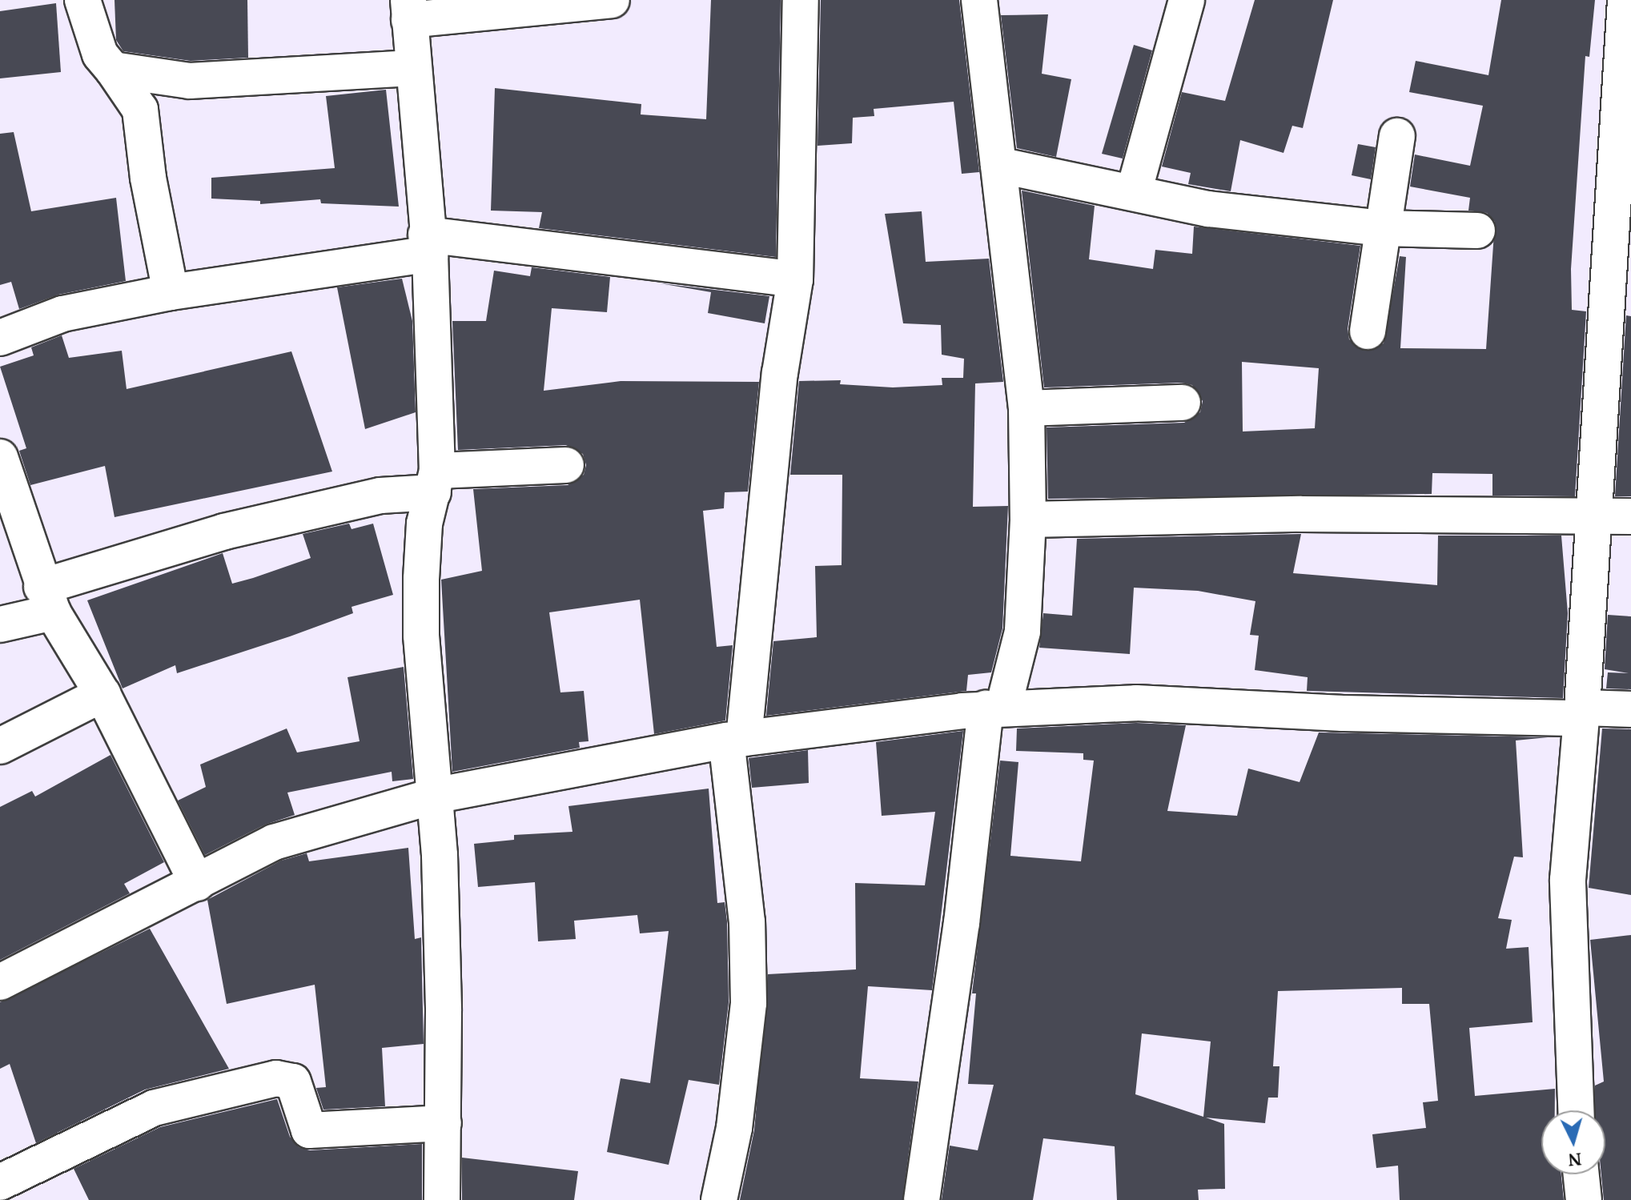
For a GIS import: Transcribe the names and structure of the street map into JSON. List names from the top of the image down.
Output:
{
  "north": "bottom"
}
